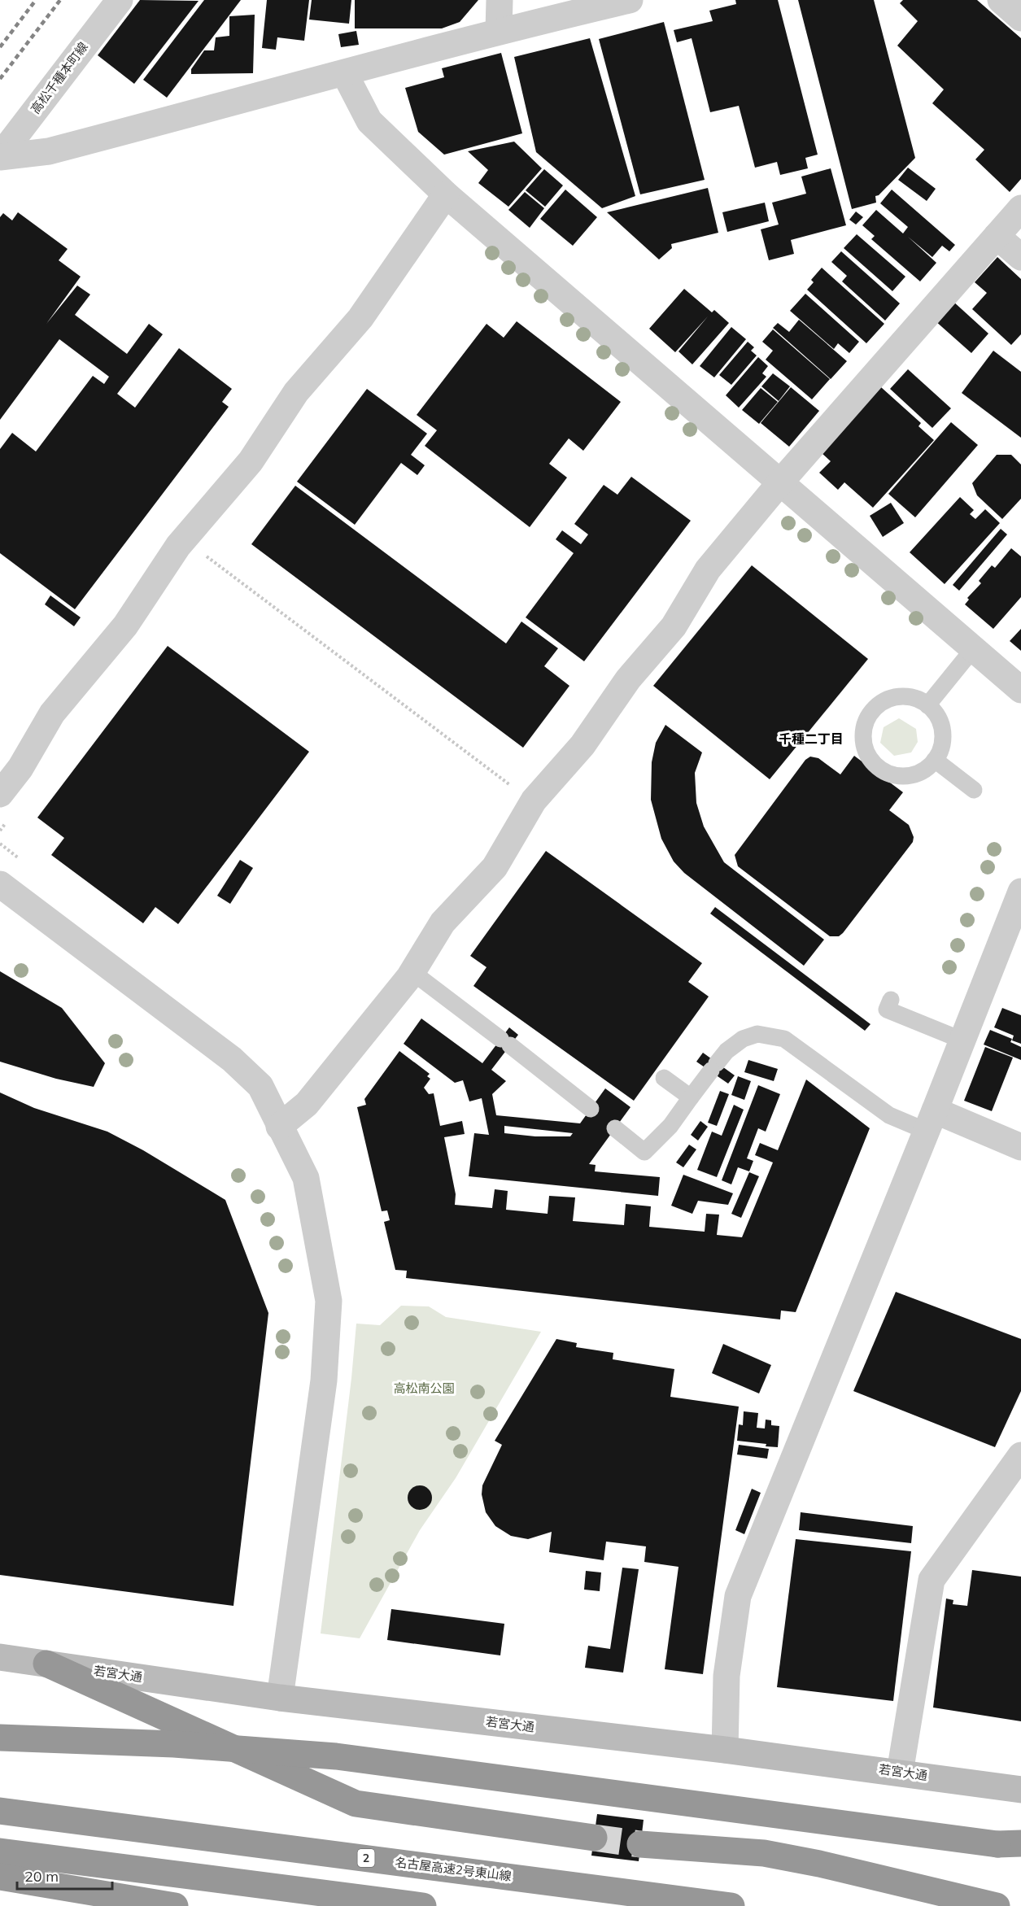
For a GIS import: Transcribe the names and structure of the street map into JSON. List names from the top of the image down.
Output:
{
  "streets": {
    "highway": ["2", "名古屋高速2号東山線"],
    "street": ["高松千種本町線", "若宮大通"]
  },
  "districts": ["千種二丁目"],
  "parks": ["高松南公園"],
  "scale_bar": "20 m"
}
